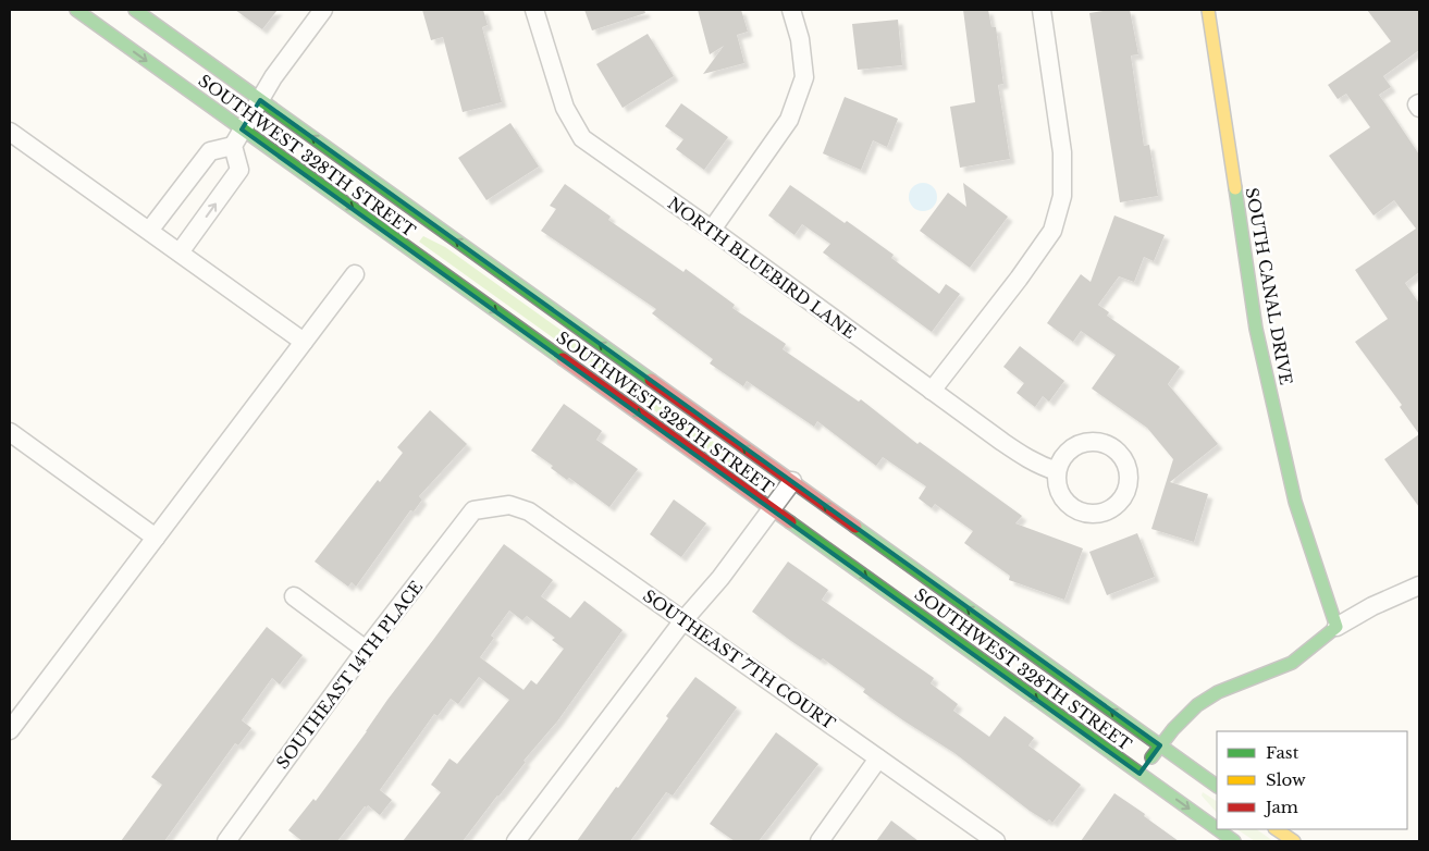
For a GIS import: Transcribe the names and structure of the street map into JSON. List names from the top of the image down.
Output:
{
  "streets": {
    "street": [
      "SOUTHWEST 328TH STREET",
      "NORTH BLUEBIRD LANE",
      "SOUTH CANAL DRIVE",
      "SOUTHEAST 7TH COURT",
      "SOUTHEAST 14TH PLACE"
    ]
  },
  "crossings": [
    ["SOUTHEAST 7TH COURT", "SOUTHEAST 14TH PLACE"]
  ],
  "legend": ["Fast", "Slow", "Jam"]
}
